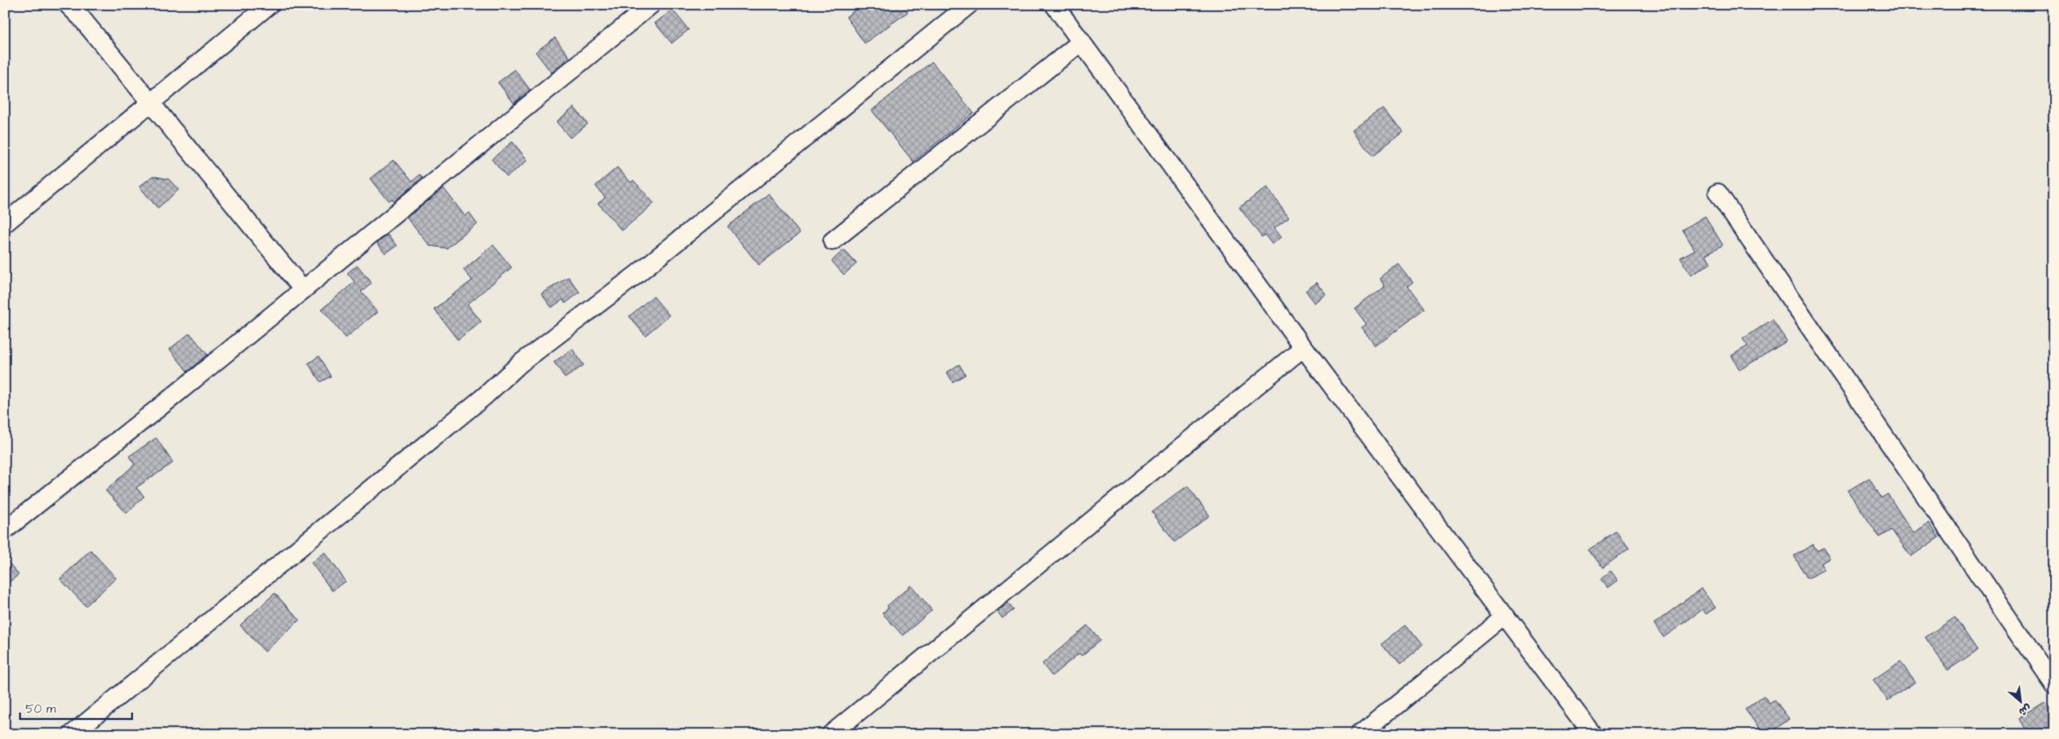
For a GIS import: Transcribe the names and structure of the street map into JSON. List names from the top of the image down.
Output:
{
  "scale_bar": "50 m",
  "north": "bottom right"
}
